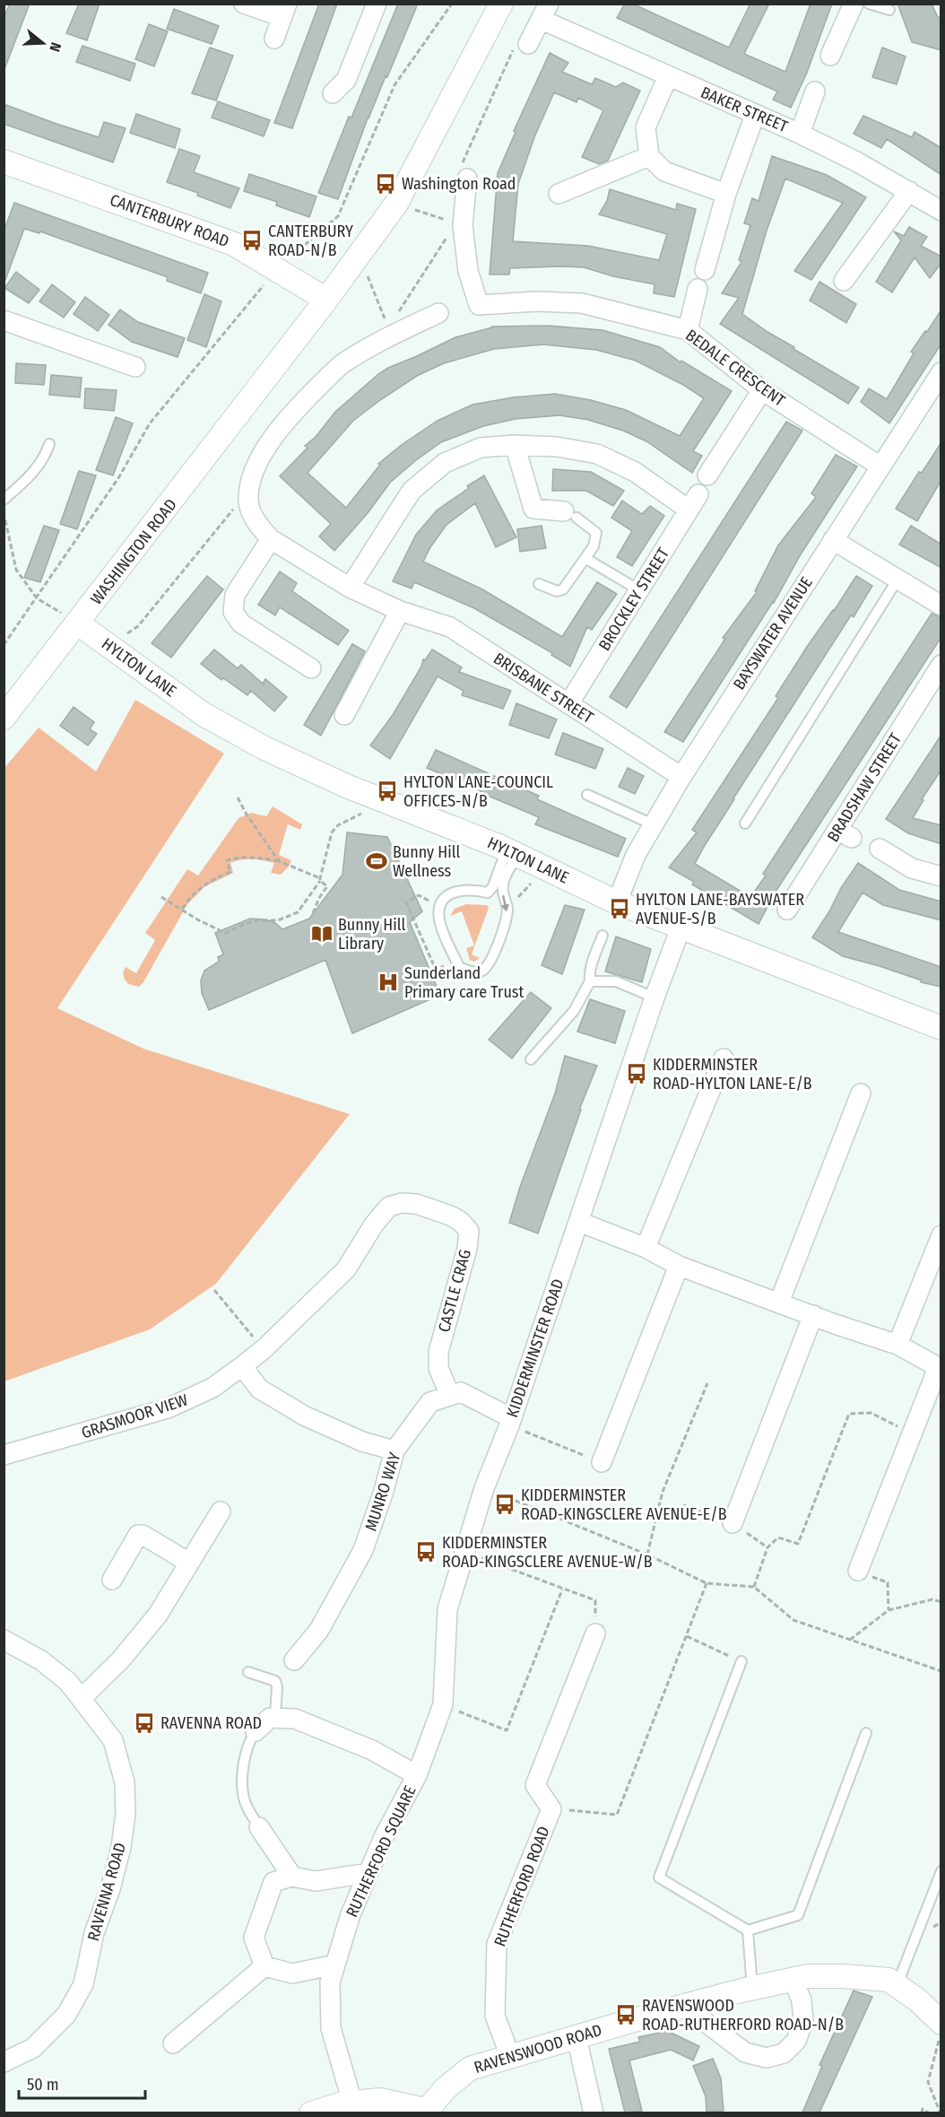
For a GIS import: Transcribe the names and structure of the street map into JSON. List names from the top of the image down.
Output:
{
  "streets": {
    "street": [
      "BAKER STREET",
      "CANTERBURY ROAD",
      "BEDALE CRESCENT",
      "WASHINGTON ROAD",
      "BROCKLEY STREET",
      "BAYSWATER AVENUE",
      "HYLTON LANE",
      "BRISBANE STREET",
      "BRADSHAW STREET",
      "CASTLE CRAG",
      "KIDDERMINSTER ROAD",
      "GRASMOOR VIEW",
      "MUNRO WAY",
      "RUTHERFORD SQUARE",
      "RUTHERFORD ROAD",
      "RAVENNA ROAD",
      "RAVENSWOOD ROAD"
    ]
  },
  "crossings": [
    ["CANTERBURY ROAD", "WASHINGTON ROAD"],
    ["BEDALE CRESCENT", "BAYSWATER AVENUE"],
    ["WASHINGTON ROAD", "HYLTON LANE"],
    ["BROCKLEY STREET", "BRISBANE STREET"],
    ["BAYSWATER AVENUE", "HYLTON LANE"],
    ["BAYSWATER AVENUE", "BRISBANE STREET"],
    ["HYLTON LANE", "KIDDERMINSTER ROAD"],
    ["CASTLE CRAG", "GRASMOOR VIEW"],
    ["CASTLE CRAG", "MUNRO WAY"],
    ["KIDDERMINSTER ROAD", "RUTHERFORD SQUARE"],
    ["RUTHERFORD SQUARE", "RAVENSWOOD ROAD"],
    ["RUTHERFORD ROAD", "RAVENSWOOD ROAD"]
  ],
  "places": {
    "bus stop": [
      "Washington Road",
      "CANTERBURY ROAD-N/B",
      "HYLTON LANE-COUNCIL OFFICES-N/B",
      "HYLTON LANE-BAYSWATER AVENUE-S/B",
      "KIDDERMINSTER ROAD-HYLTON LANE-E/B",
      "KIDDERMINSTER ROAD-KINGSCLERE AVENUE-E/B",
      "KIDDERMINSTER ROAD-KINGSCLERE AVENUE-W/B",
      "RAVENNA ROAD",
      "RAVENSWOOD ROAD-RUTHERFORD ROAD-N/B"
    ],
    "sports": ["Bunny Hill Wellness"],
    "library": ["Bunny Hill Library"],
    "hospital": ["Sunderland Primary care Trust"]
  },
  "scale_bar": "50 m",
  "north": "right"
}
